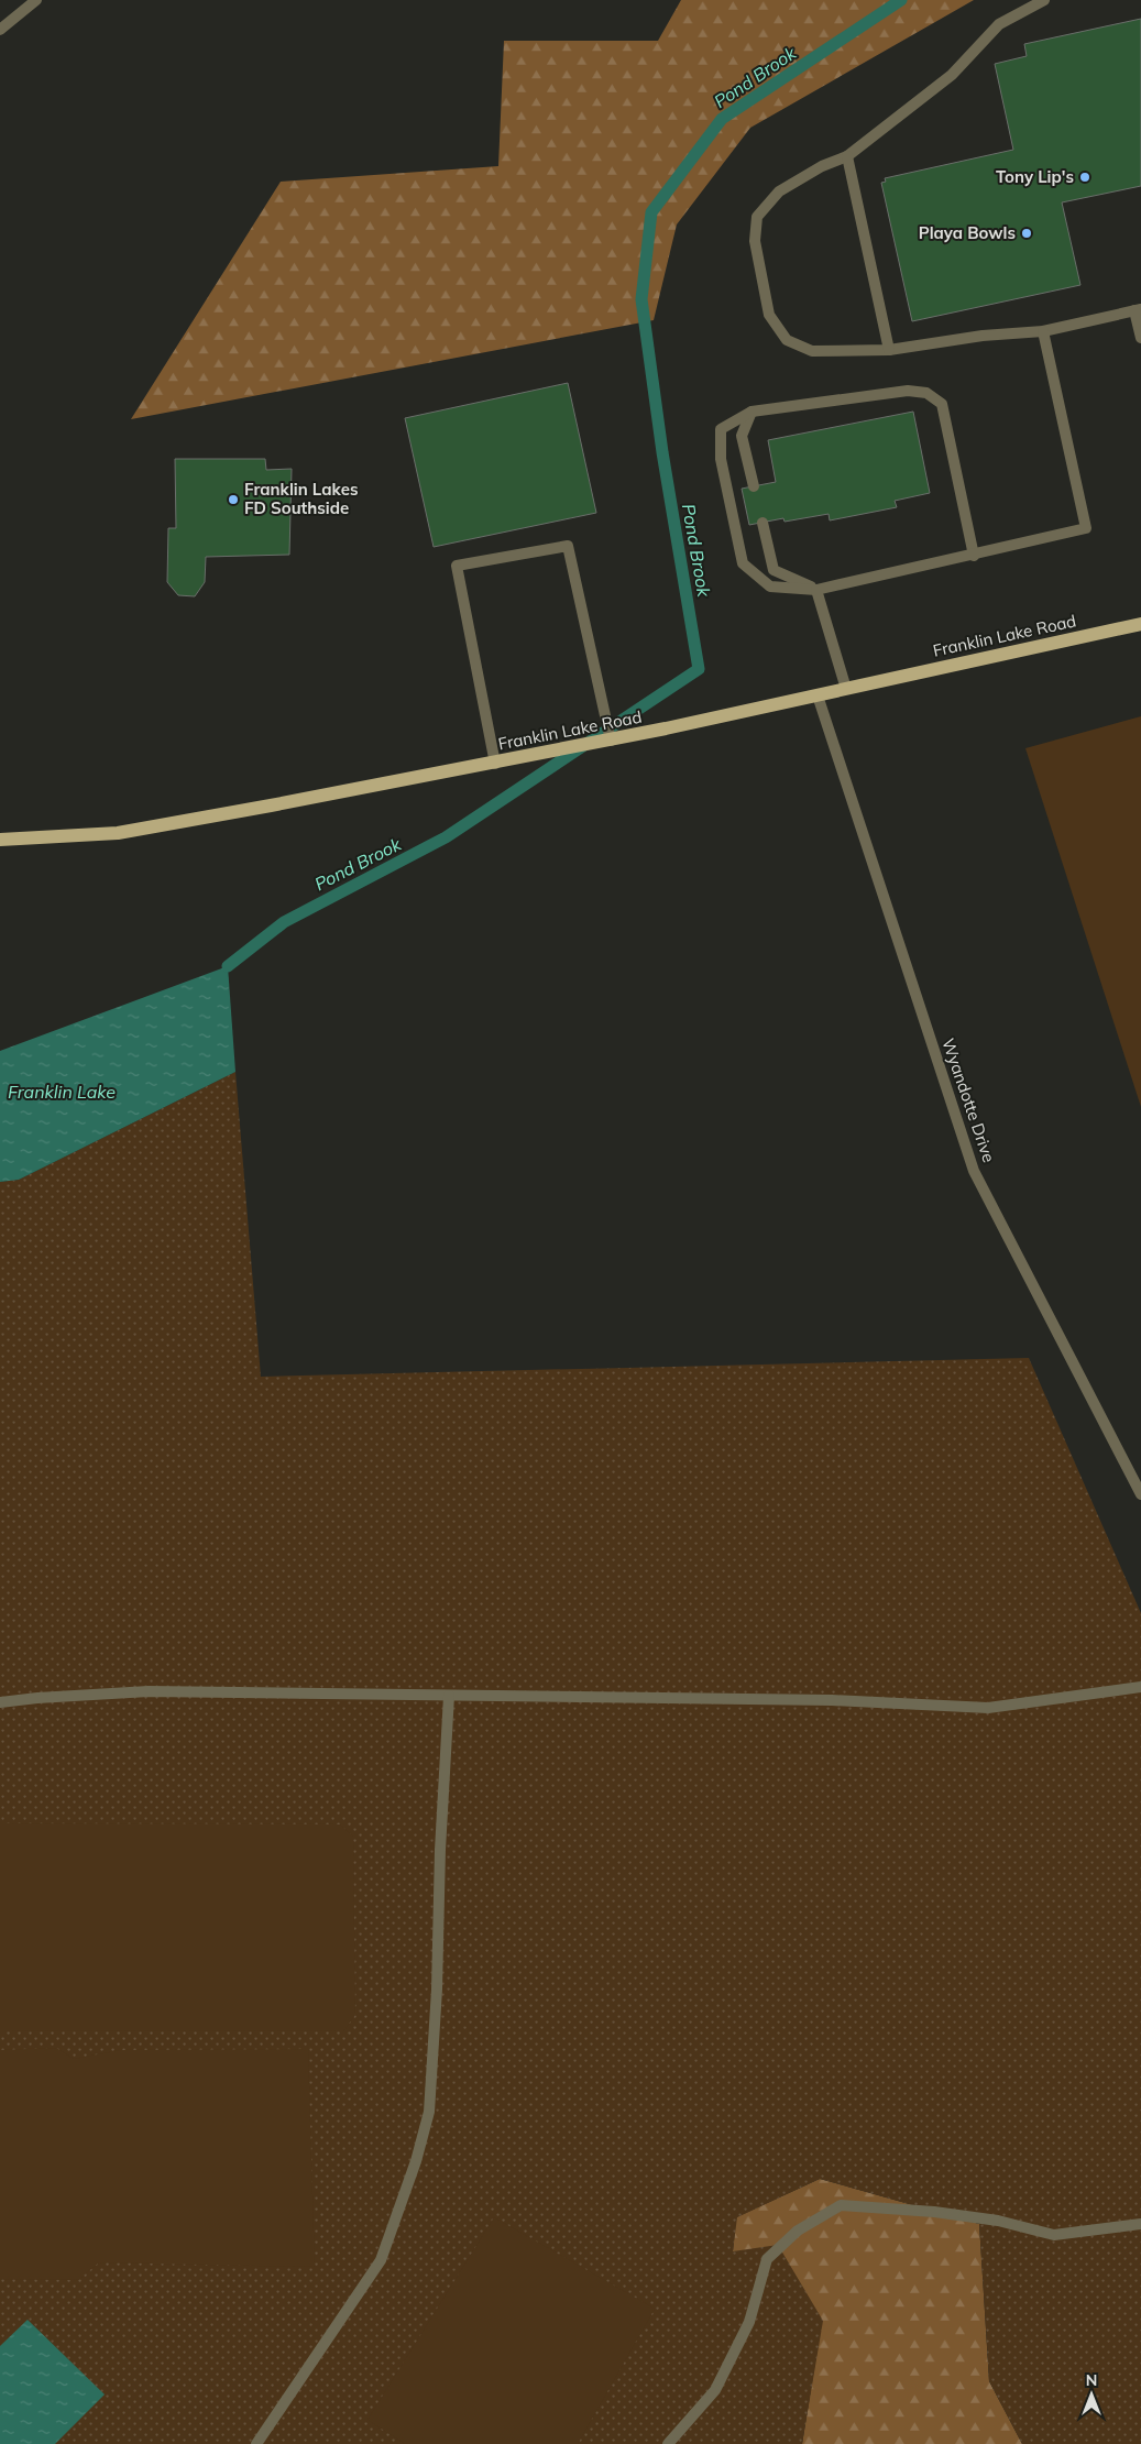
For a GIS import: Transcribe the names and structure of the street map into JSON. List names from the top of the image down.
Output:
{
  "streets": {
    "main road": ["Franklin Lake Road"],
    "street": ["Wyandotte Drive"]
  },
  "crossings": [
    ["Franklin Lake Road", "Wyandotte Drive"]
  ],
  "water": ["Pond Brook", "Franklin Lake"],
  "places": ["Tony Lip's", "Playa Bowls", "Franklin Lakes FD Southside"],
  "north": "top"
}
